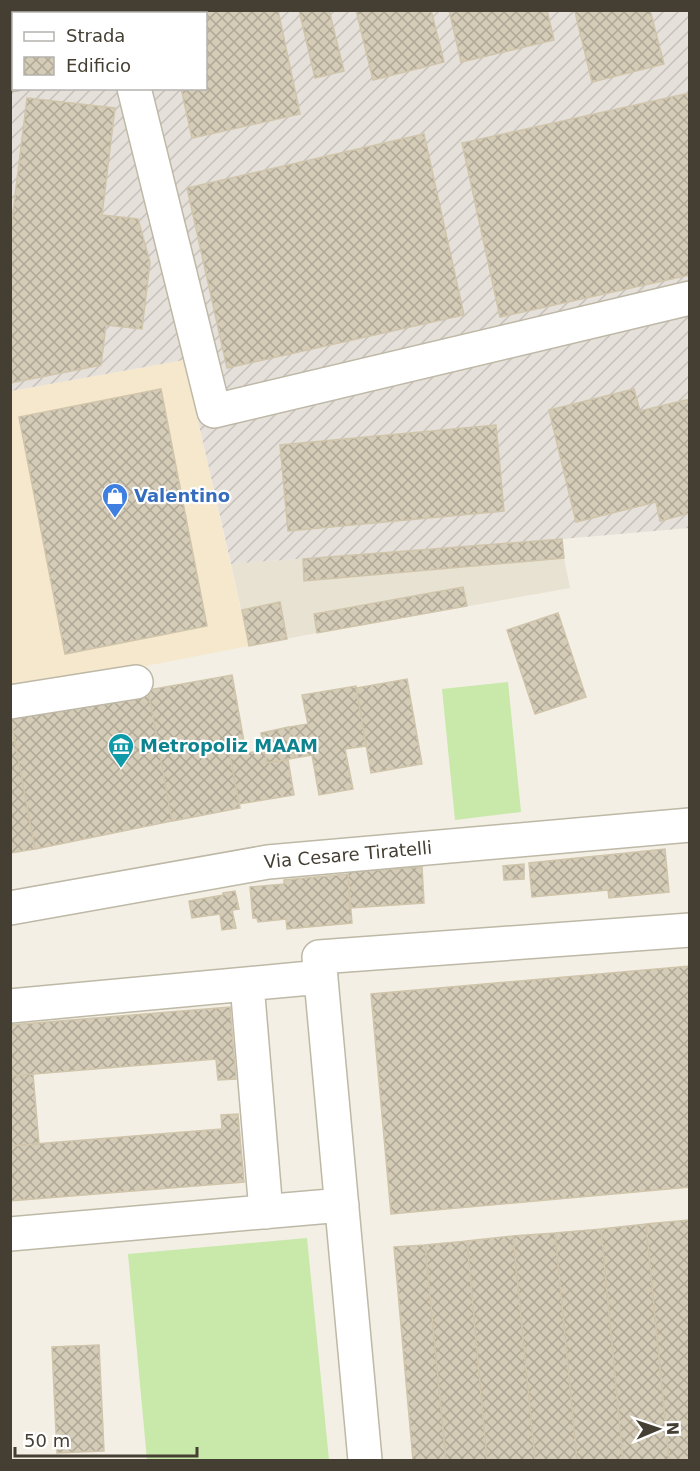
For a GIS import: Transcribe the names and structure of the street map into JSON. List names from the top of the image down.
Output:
{
  "streets": {
    "street": ["Via Cesare Tiratelli"]
  },
  "places": {
    "shop": ["Valentino"],
    "museum": ["Metropoliz MAAM"]
  },
  "legend": ["Strada", "Edificio"],
  "scale_bar": "50 m",
  "north": "right"
}
